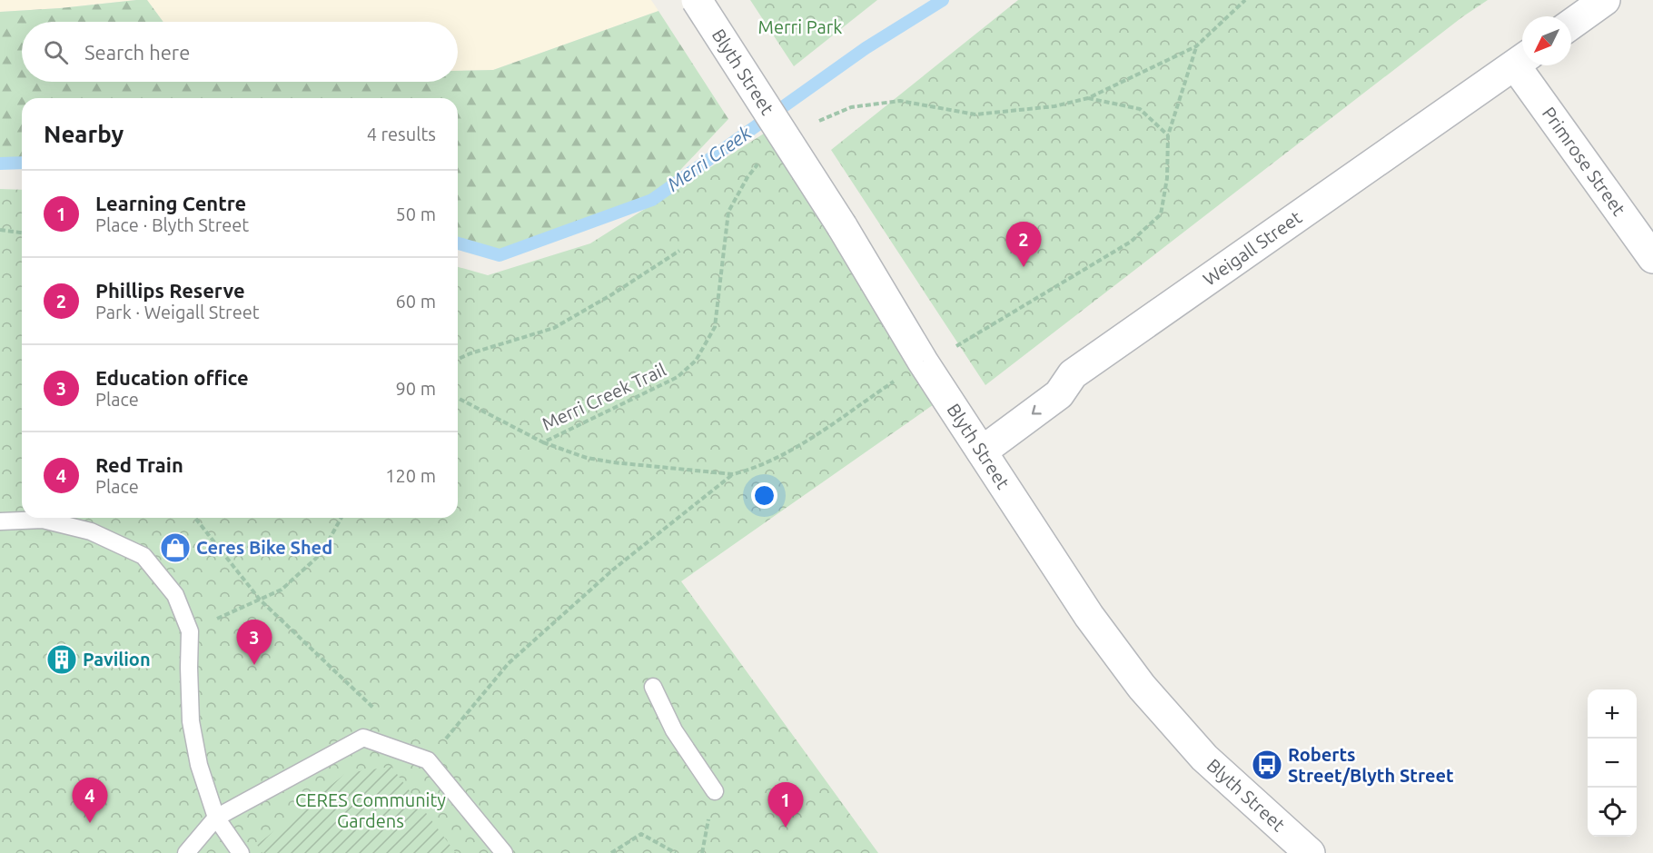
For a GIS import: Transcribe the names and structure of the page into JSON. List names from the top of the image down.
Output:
{
  "streets": {
    "street": ["Blyth Street", "Primrose Street", "Weigall Street"],
    "path": ["Merri Creek Trail"]
  },
  "crossings": [
    ["Blyth Street", "Weigall Street"]
  ],
  "one_way": ["Weigall Street"],
  "water": ["Merri Creek"],
  "parks": ["Merri Park", "CERES Community Gardens"],
  "places": {
    "shop": ["Ceres Bike Shed"],
    "building": ["Pavilion"],
    "bus stop": ["Roberts Street/Blyth Street"]
  },
  "north": "bottom left",
  "page": {
    "search": "Search here",
    "heading": ["Nearby", "4 results"],
    "list": [
      {
        "mark": "1",
        "name": "Learning Centre",
        "note": "Place · Blyth Street",
        "value": "50 m"
      },
      {
        "mark": "2",
        "name": "Phillips Reserve",
        "note": "Park · Weigall Street",
        "value": "60 m"
      },
      {
        "mark": "3",
        "name": "Education office",
        "note": "Place",
        "value": "90 m"
      },
      {
        "mark": "4",
        "name": "Red Train",
        "note": "Place",
        "value": "120 m"
      }
    ],
    "pins": [
      "2",
      "3",
      "4",
      "1"
    ],
    "map_buttons": ["+", "−"]
  }
}
